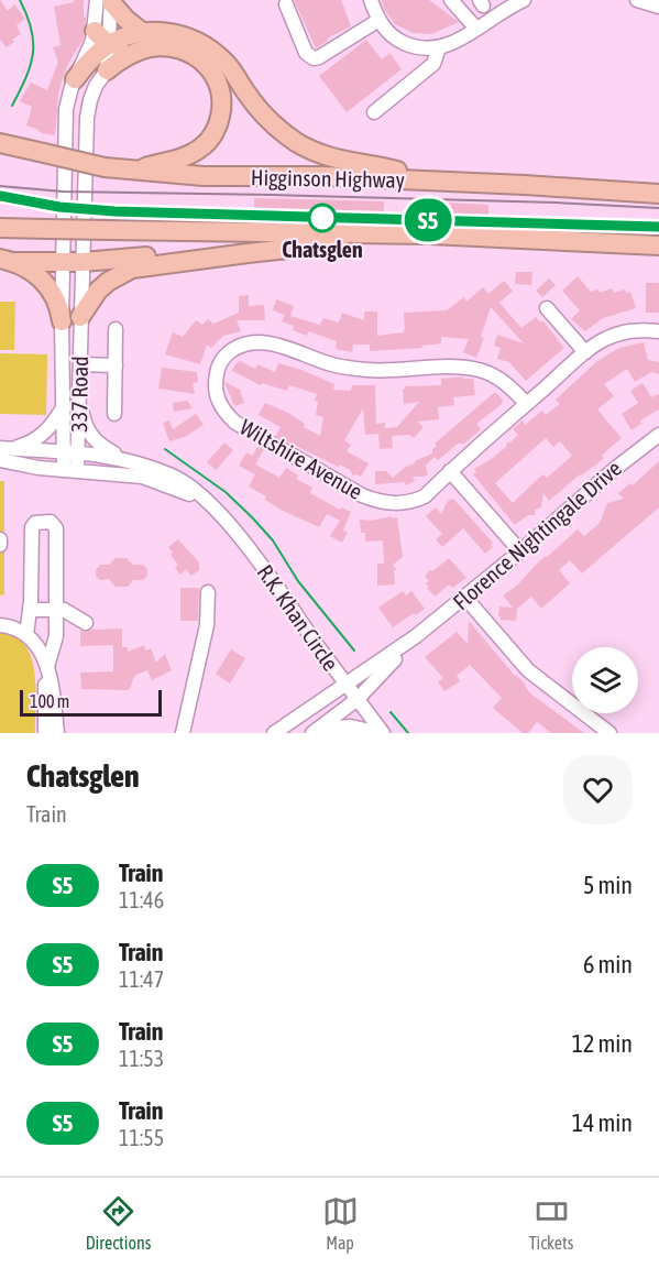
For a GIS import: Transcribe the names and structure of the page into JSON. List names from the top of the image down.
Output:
{
  "streets": {
    "highway": ["Higginson Highway"],
    "street": [
      "337 Road",
      "Wiltshire Avenue",
      "Florence Nightingale Drive",
      "R.K. Khan Circle"
    ]
  },
  "crossings": [
    ["337 Road", "R.K. Khan Circle"],
    ["Florence Nightingale Drive", "R.K. Khan Circle"]
  ],
  "places": ["Chatsglen"],
  "scale_bar": "100 m",
  "page": {
    "on_map": "S5",
    "scale": "100 m",
    "heading": ["Chatsglen", "Train"],
    "list": [
      {
        "mark": "S5",
        "name": "Train",
        "note": "11:46",
        "value": "5 min"
      },
      {
        "mark": "S5",
        "name": "Train",
        "note": "11:47",
        "value": "6 min"
      },
      {
        "mark": "S5",
        "name": "Train",
        "note": "11:53",
        "value": "12 min"
      },
      {
        "mark": "S5",
        "name": "Train",
        "note": "11:55",
        "value": "14 min"
      }
    ],
    "tabs": ["Directions", "Map", "Tickets"]
  }
}
